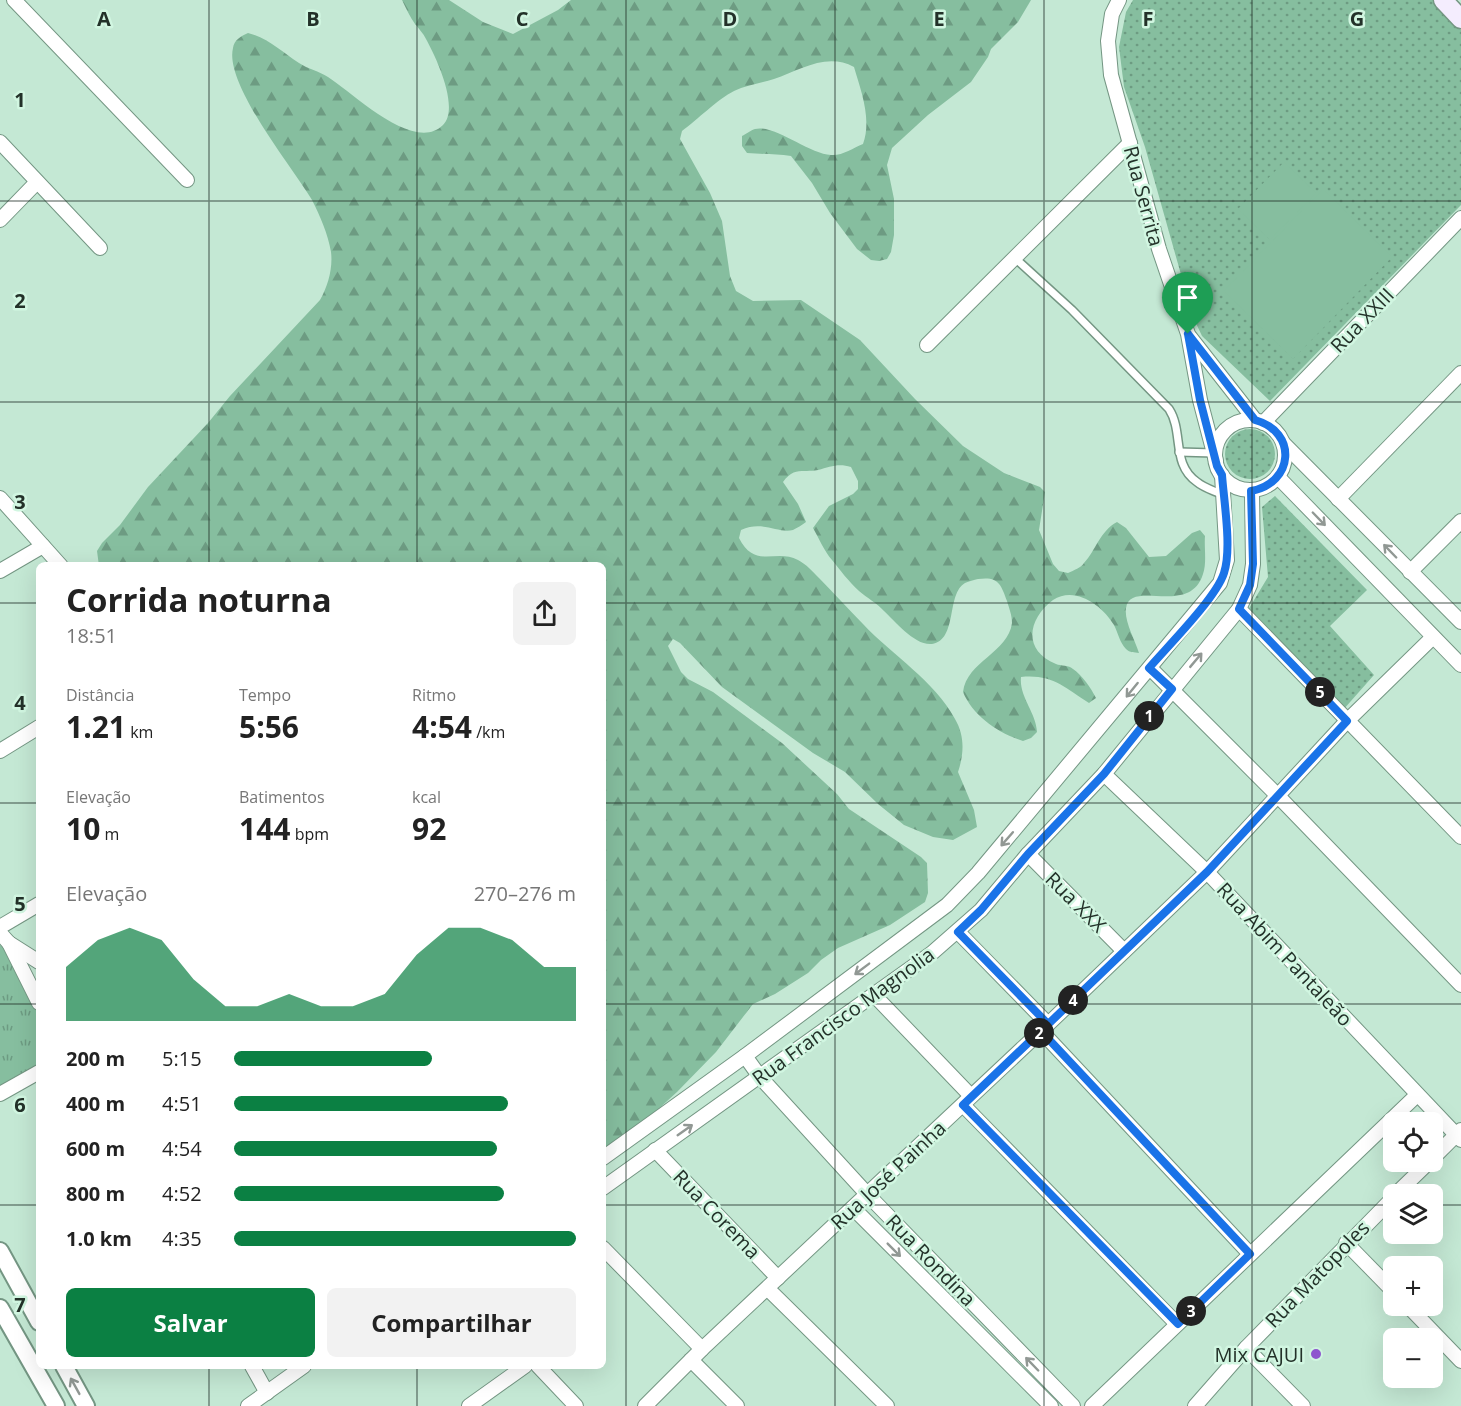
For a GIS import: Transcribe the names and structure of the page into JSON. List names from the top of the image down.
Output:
{
  "streets": {
    "street": [
      "Rua Serrita",
      "Rua XXIII",
      "Rua XXX",
      "Rua Abim Pantaleão",
      "Rua Francisco Magnolia",
      "Rua José Painha",
      "Rua Corema",
      "Rua Rondina",
      "Rua Matopoles"
    ]
  },
  "crossings": [
    ["Rua Serrita", "Rua XXIII"],
    ["Rua Serrita", "Rua Francisco Magnolia"],
    ["Rua XXIII", "Rua Francisco Magnolia"],
    ["Rua XXX", "Rua Francisco Magnolia"],
    ["Rua XXX", "Rua José Painha"],
    ["Rua Abim Pantaleão", "Rua Francisco Magnolia"],
    ["Rua Abim Pantaleão", "Rua José Painha"],
    ["Rua Abim Pantaleão", "Rua Matopoles"],
    ["Rua Francisco Magnolia", "Rua Corema"],
    ["Rua Francisco Magnolia", "Rua Rondina"],
    ["Rua José Painha", "Rua Corema"],
    ["Rua José Painha", "Rua Rondina"]
  ],
  "places": ["Mix CAJUI"],
  "page": {
    "heading": ["Corrida noturna", "18:51"],
    "stats": [
      ["Distância", "1.21 km"],
      ["Tempo", "5:56"],
      ["Ritmo", "4:54 /km"],
      ["Elevação", "10 m"],
      ["Batimentos", "144 bpm"],
      ["kcal", "92"]
    ],
    "pins": [
      "5",
      "1",
      "4",
      "2",
      "3"
    ],
    "chart": ["Elevação", "270–276 m"],
    "list": [
      {
        "name": "200 m",
        "note": "5:15"
      },
      {
        "name": "400 m",
        "note": "4:51"
      },
      {
        "name": "600 m",
        "note": "4:54"
      },
      {
        "name": "800 m",
        "note": "4:52"
      },
      {
        "name": "1.0 km",
        "note": "4:35"
      }
    ],
    "map_buttons": ["+", "−"],
    "buttons": ["Salvar", "Compartilhar"]
  },
  "grid": {
    "columns": [
      "A",
      "B",
      "C",
      "D",
      "E",
      "F",
      "G"
    ],
    "rows": [
      "1",
      "2",
      "3",
      "4",
      "5",
      "6",
      "7"
    ]
  }
}
